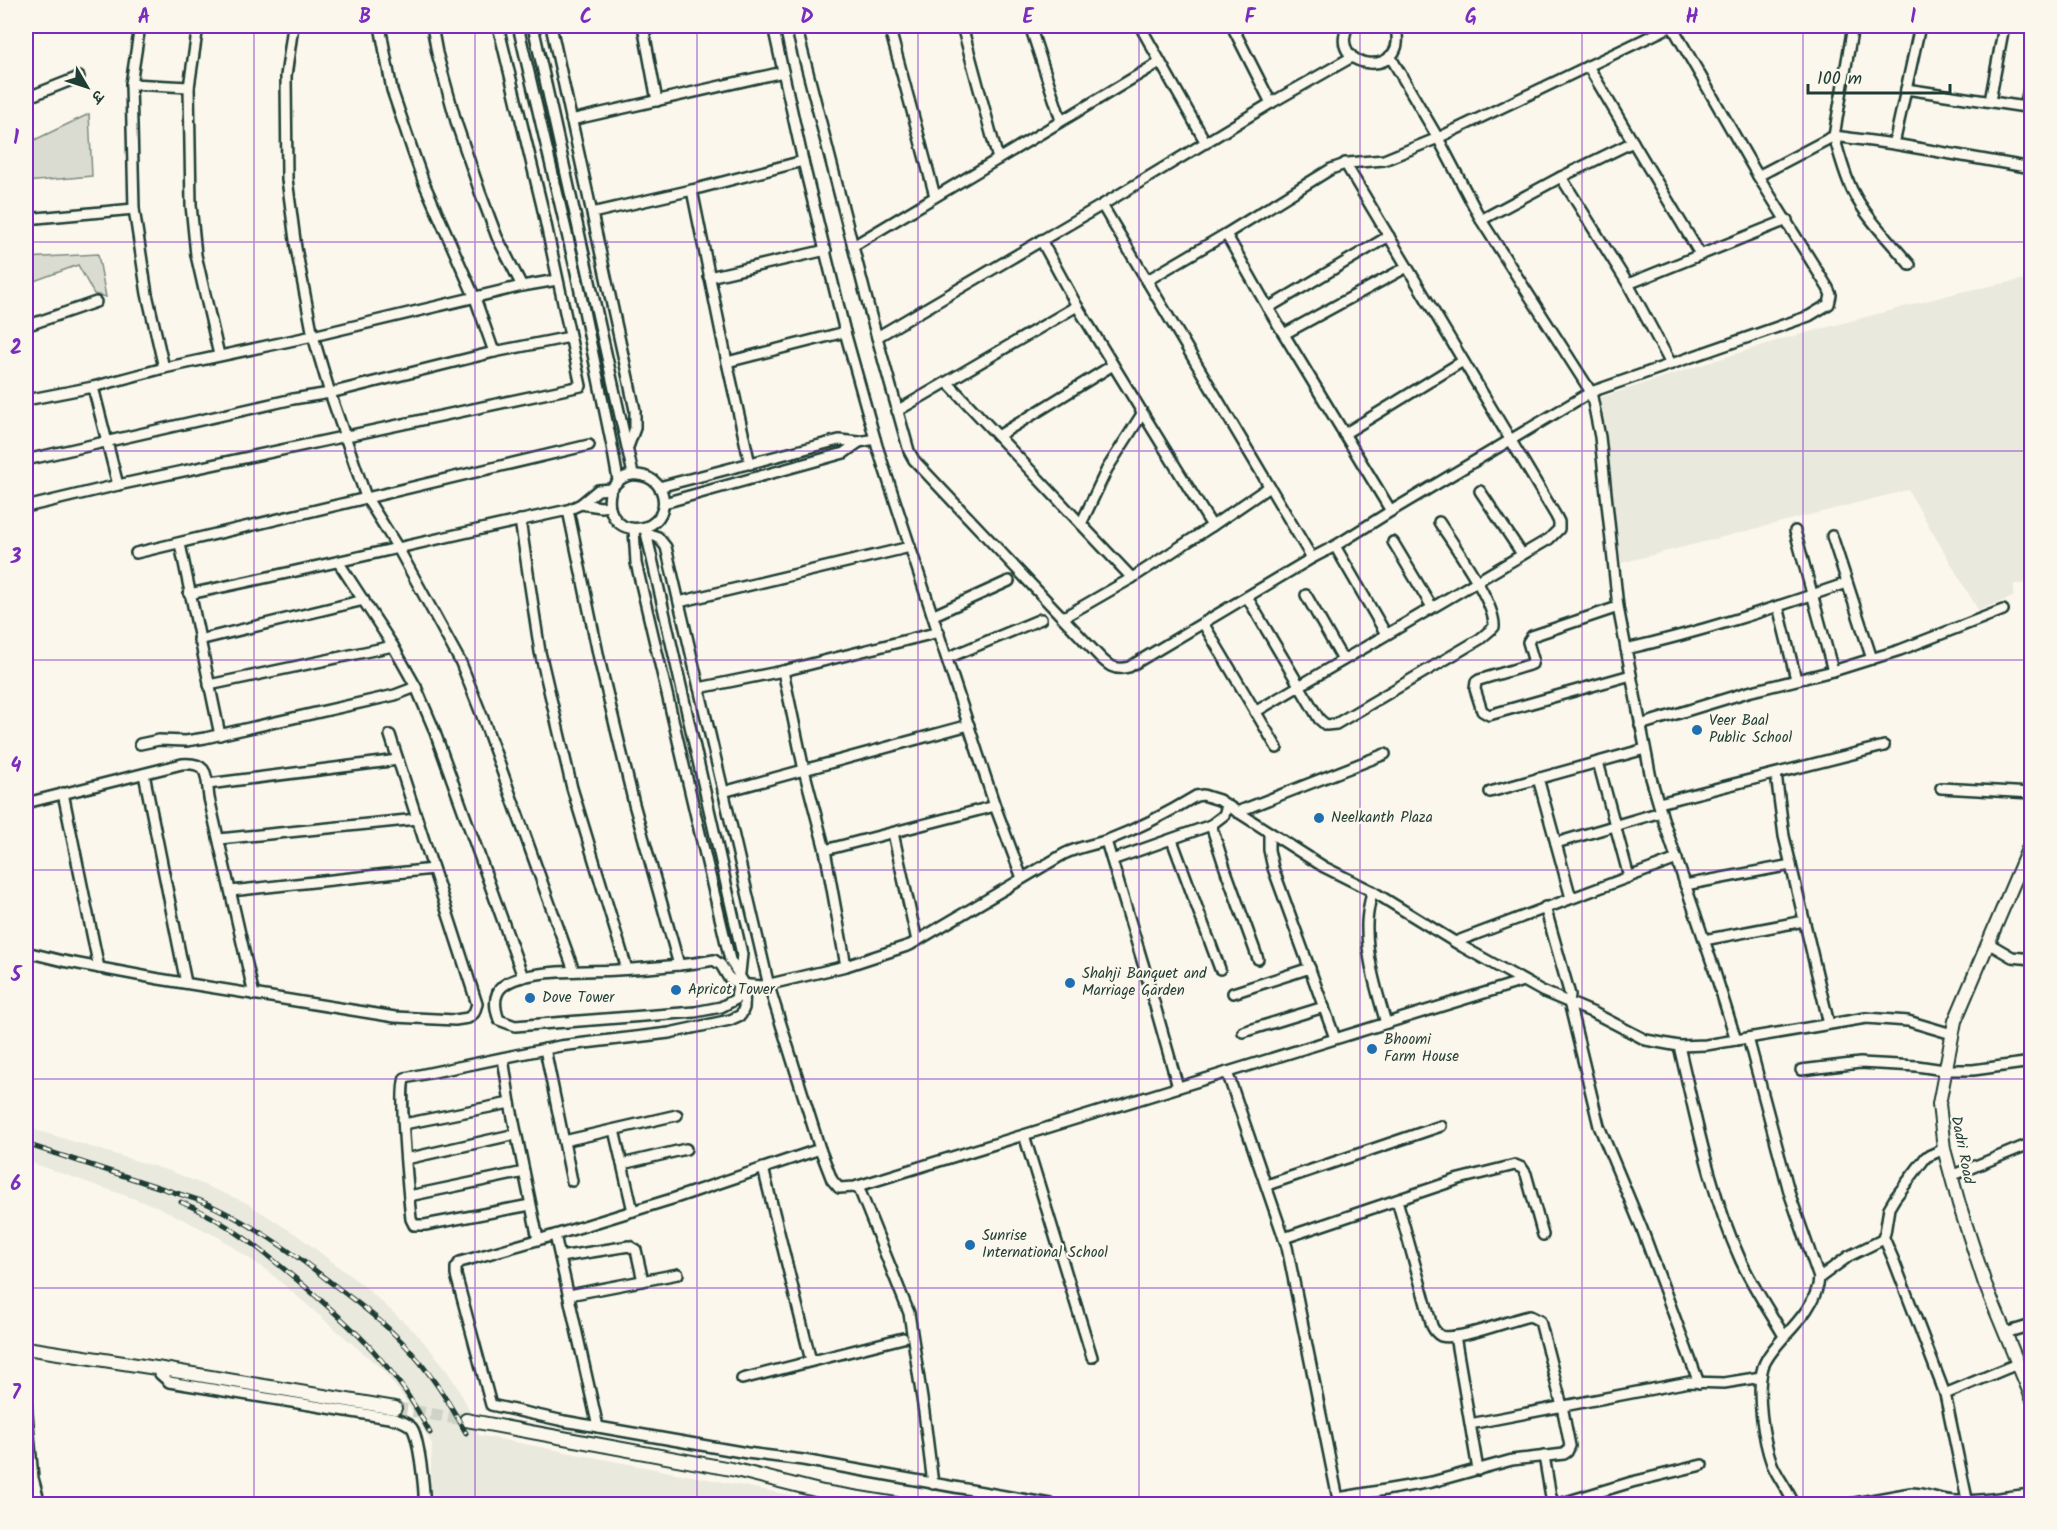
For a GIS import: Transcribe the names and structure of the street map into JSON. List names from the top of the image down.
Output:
{
  "streets": {
    "street": ["Dadri Road"]
  },
  "places": [
    "Veer Baal Public School",
    "Neelkanth Plaza",
    "Shahji Banquet and Marriage Garden",
    "Apricot Tower",
    "Dove Tower",
    "Bhoomi Farm House",
    "Sunrise International School"
  ],
  "scale_bar": "100 m",
  "north": "bottom right",
  "grid": {
    "columns": [
      "A",
      "B",
      "C",
      "D",
      "E",
      "F",
      "G",
      "H",
      "I"
    ],
    "rows": [
      "1",
      "2",
      "3",
      "4",
      "5",
      "6",
      "7"
    ]
  }
}
